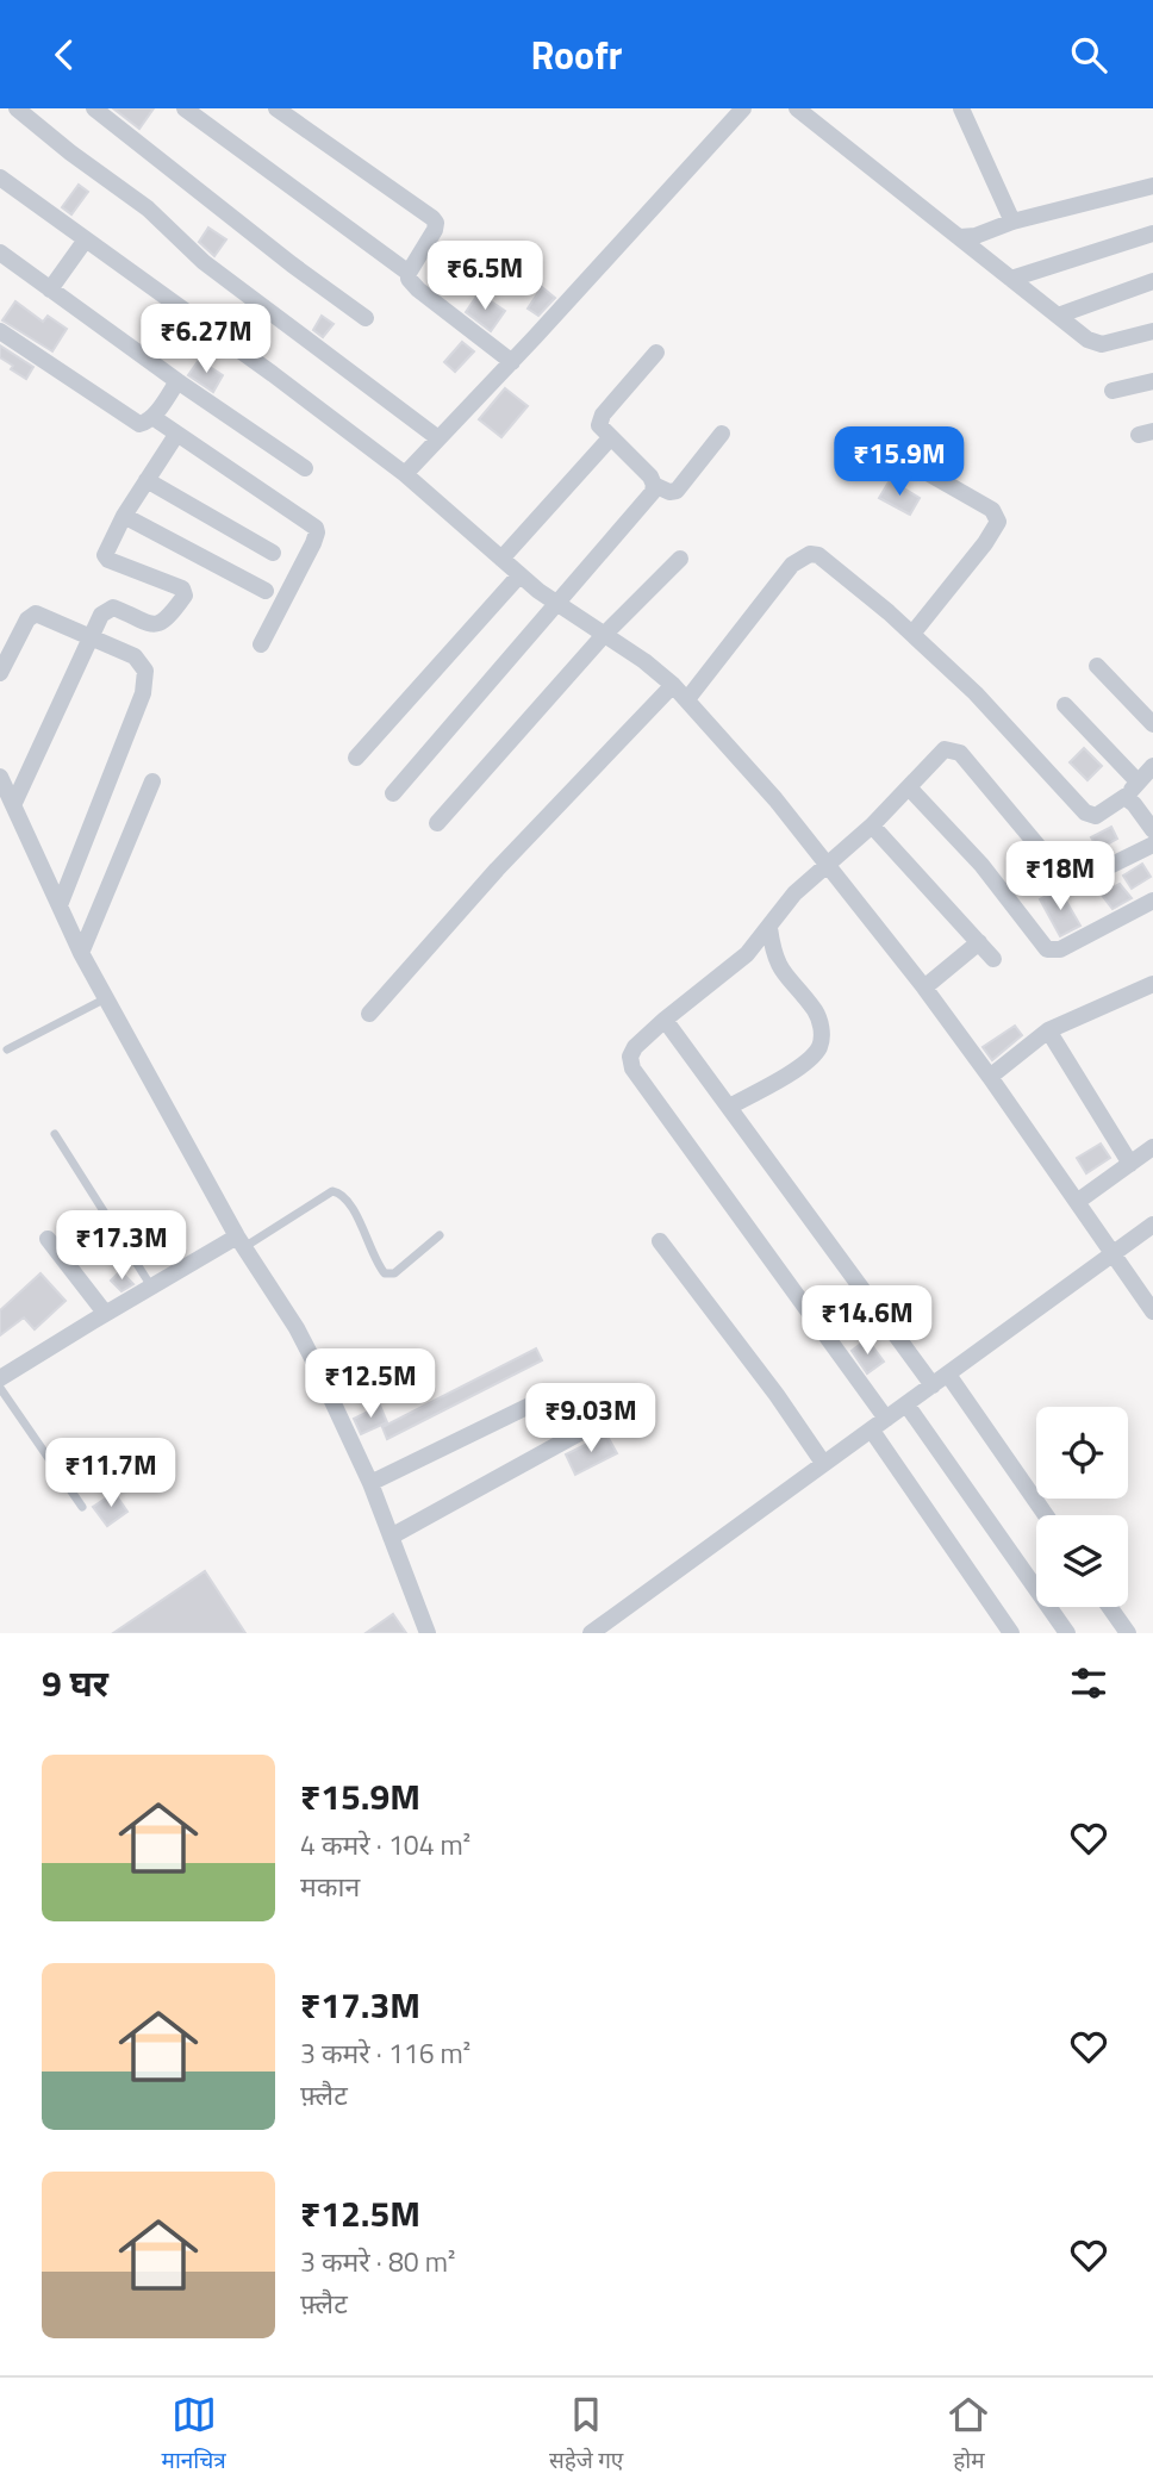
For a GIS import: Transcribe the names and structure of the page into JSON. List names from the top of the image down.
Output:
{
  "page": {
    "header": "Roofr",
    "price": [
      "₹6.5M",
      "₹6.27M",
      "₹15.9M",
      "₹18M",
      "₹17.3M",
      "₹14.6M",
      "₹12.5M",
      "₹9.03M",
      "₹11.7M"
    ],
    "heading": "9 घर",
    "list": [
      {
        "name": "₹15.9M",
        "note": "4 कमरे · 104 m² · मकान"
      },
      {
        "name": "₹17.3M",
        "note": "3 कमरे · 116 m² · फ़्लैट"
      },
      {
        "name": "₹12.5M",
        "note": "3 कमरे · 80 m² · फ़्लैट"
      }
    ],
    "tabs": ["मानचित्र", "सहेजे गए", "होम"]
  }
}
